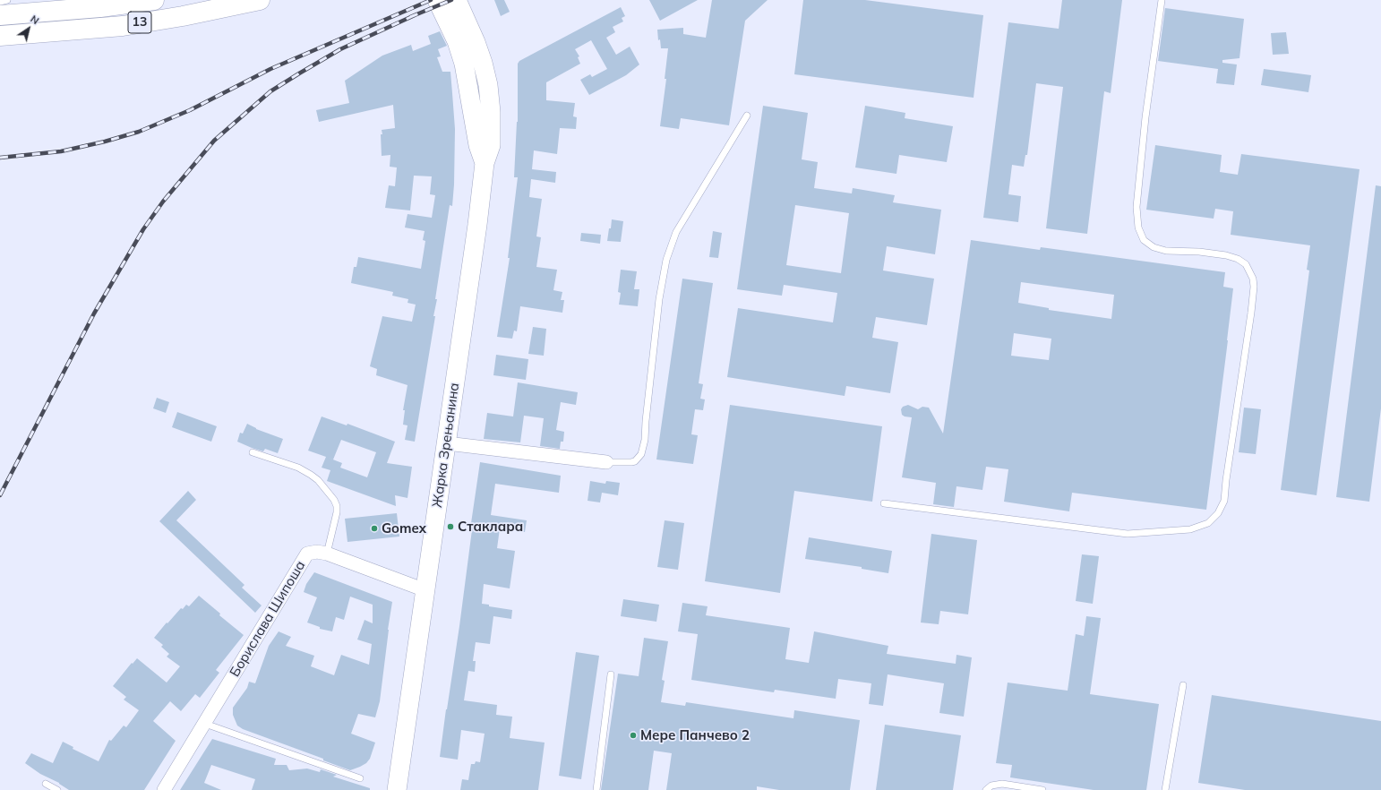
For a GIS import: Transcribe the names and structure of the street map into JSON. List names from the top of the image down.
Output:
{
  "streets": {
    "highway": ["13"],
    "street": ["Жарка Зрењанина", "Борислава Шипоша"]
  },
  "crossings": [
    ["Жарка Зрењанина", "Борислава Шипоша"]
  ],
  "places": ["Стаклара", "Gomex", "Мере Панчево 2"],
  "north": "top right"
}
